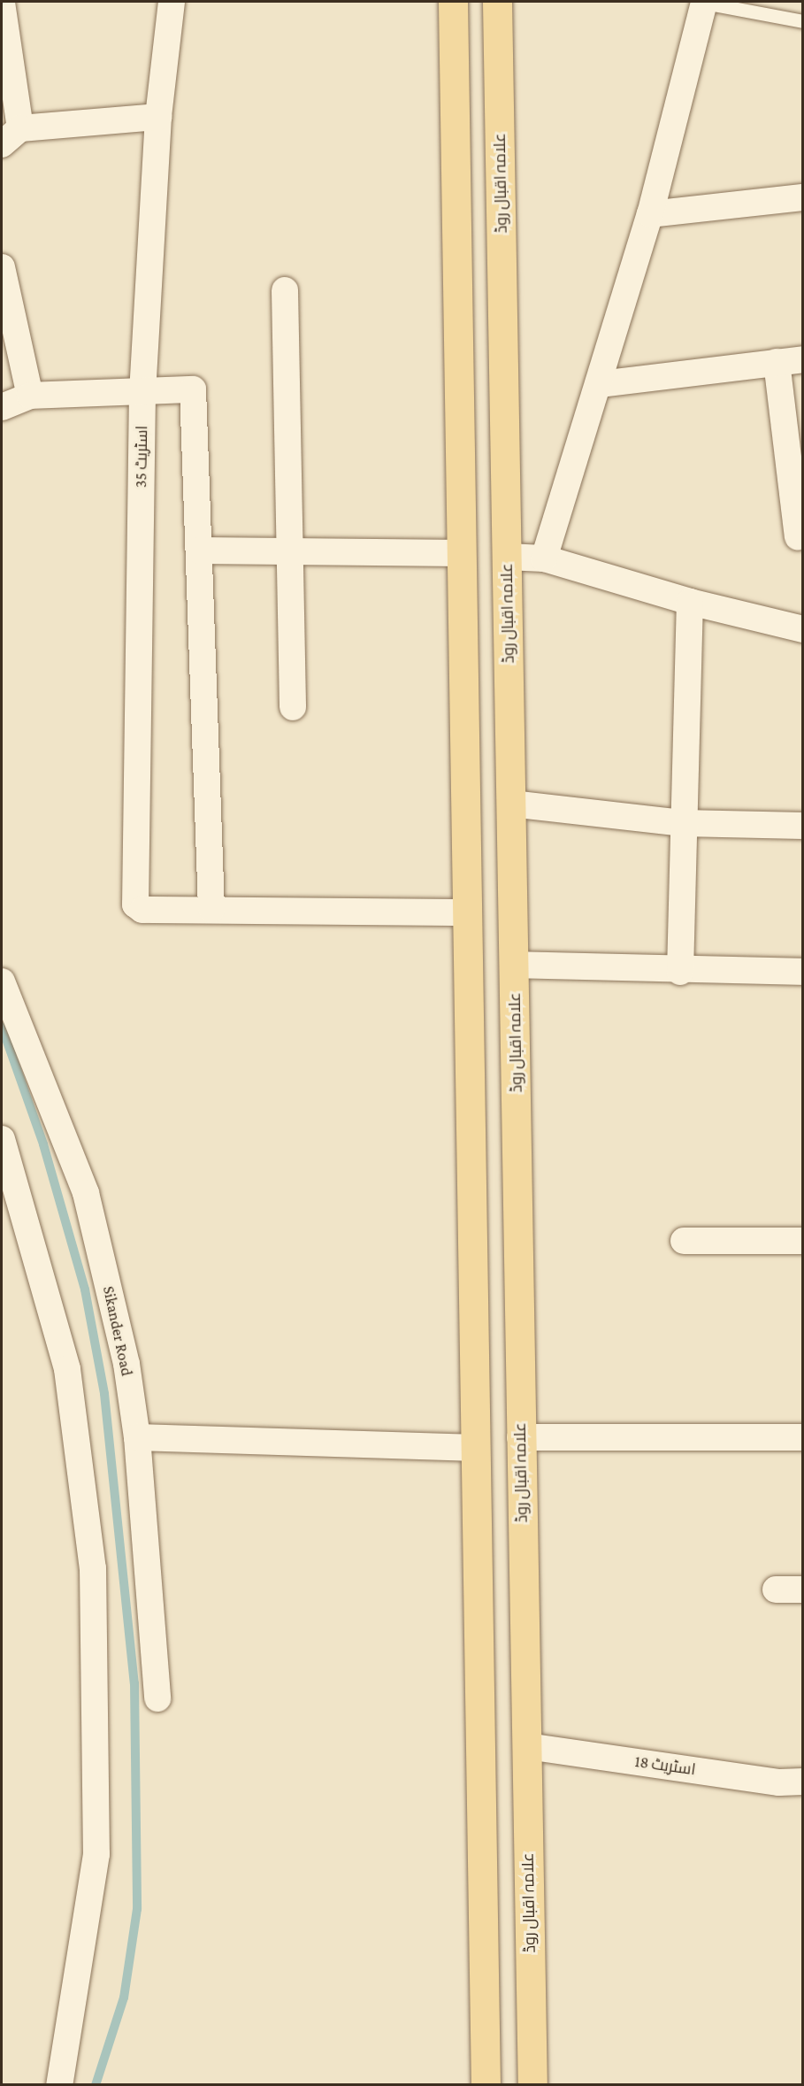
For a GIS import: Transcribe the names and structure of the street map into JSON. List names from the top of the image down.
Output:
{
  "streets": {
    "main road": ["علامہ اقبال روڈ"],
    "street": ["اسٹریٹ 35", "Sikander Road", "اسٹریٹ 18"]
  },
  "crossings": [
    ["علامہ اقبال روڈ", "اسٹریٹ 18"]
  ]
}
